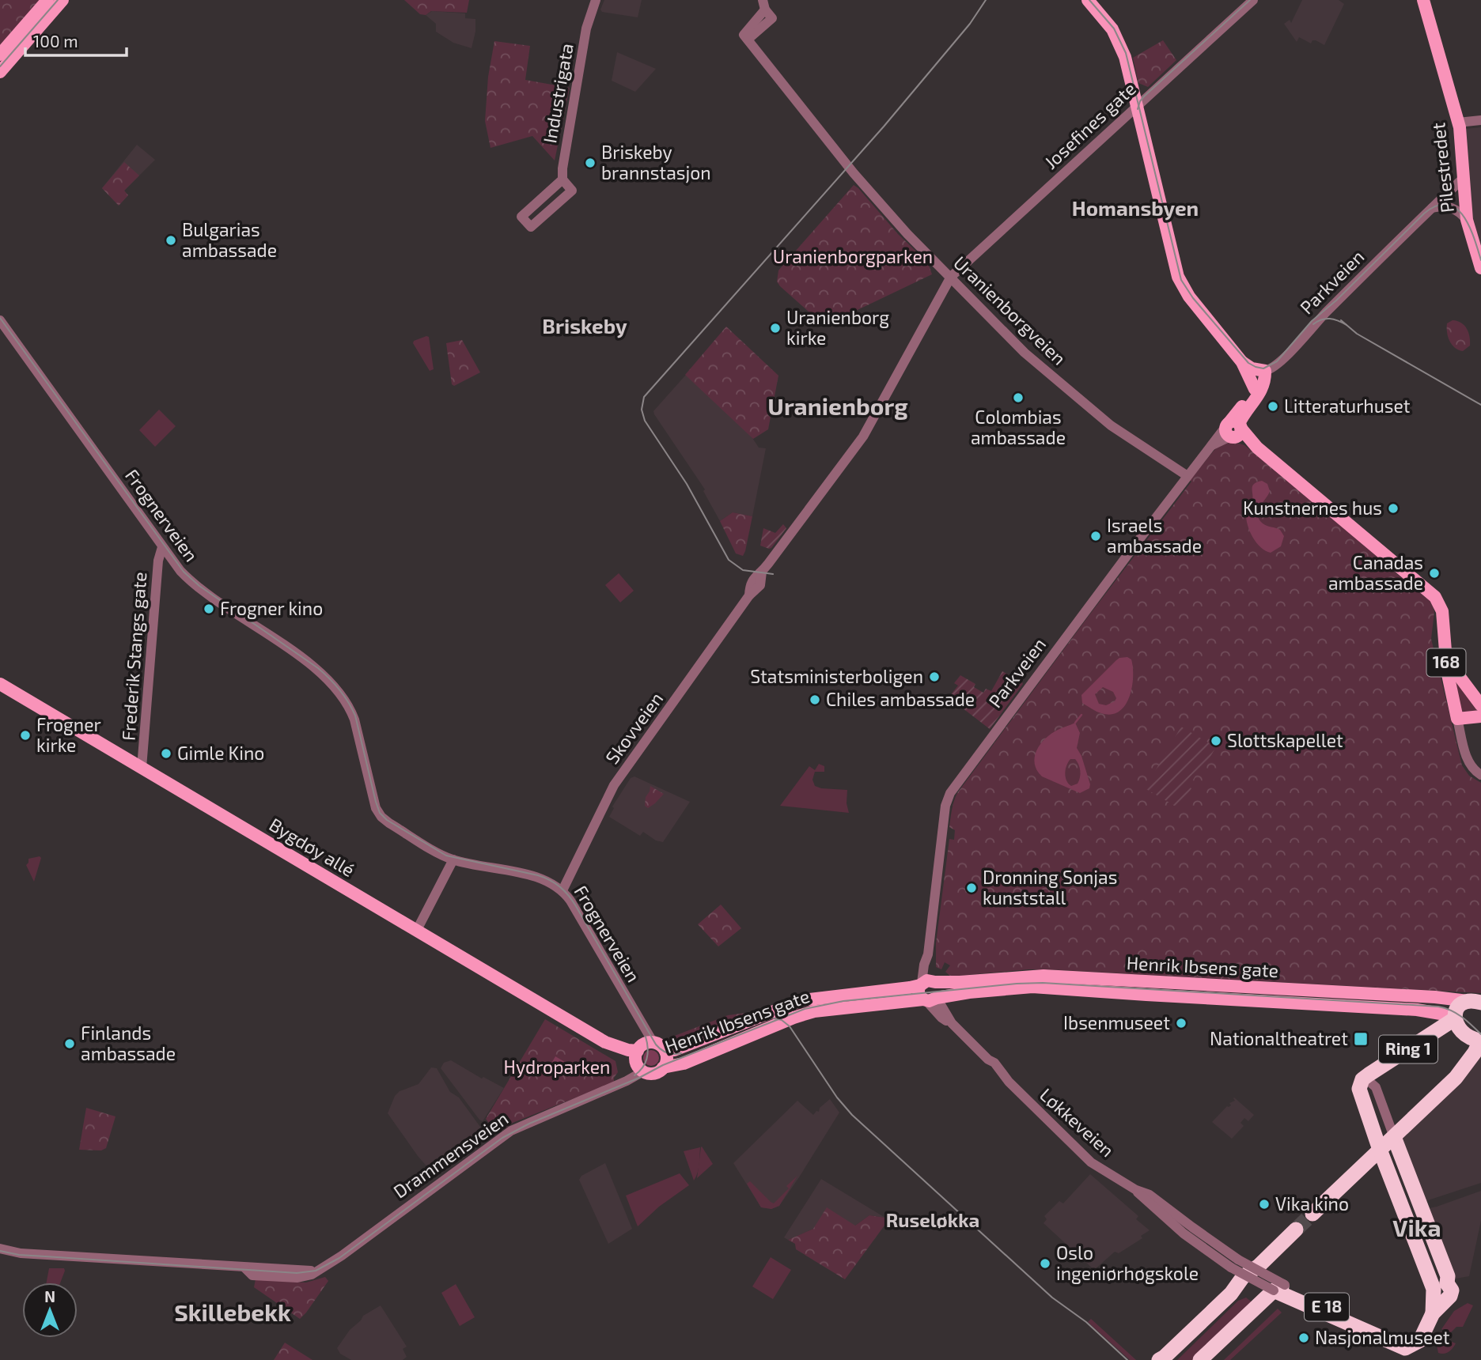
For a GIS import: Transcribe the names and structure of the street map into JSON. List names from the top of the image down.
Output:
{
  "streets": {
    "highway": ["Ring 1", "E 18"],
    "main road": [
      "Pilestredet",
      "Parkveien",
      "168",
      "Bygdøy allé",
      "Henrik Ibsens gate"
    ],
    "street": [
      "Industrigata",
      "Josefines gate",
      "Uranienborgveien",
      "Frognerveien",
      "Frederik Stangs gate",
      "Skovveien",
      "Løkkeveien",
      "Drammensveien"
    ]
  },
  "crossings": [
    ["Josefines gate", "Uranienborgveien"],
    ["Josefines gate", "Skovveien"],
    ["Pilestredet", "Parkveien"],
    ["Parkveien", "Uranienborgveien"],
    ["Parkveien", "168"],
    ["Parkveien", "Henrik Ibsens gate"],
    ["Frognerveien", "Frederik Stangs gate"],
    ["Frognerveien", "Skovveien"],
    ["Frognerveien", "Bygdøy allé"],
    ["Frognerveien", "Henrik Ibsens gate"],
    ["Frognerveien", "Drammensveien"],
    ["Frederik Stangs gate", "Bygdøy allé"],
    ["Bygdøy allé", "Henrik Ibsens gate"],
    ["Bygdøy allé", "Drammensveien"],
    ["Henrik Ibsens gate", "Ring 1"],
    ["Henrik Ibsens gate", "Løkkeveien"],
    ["Henrik Ibsens gate", "Drammensveien"]
  ],
  "districts": [
    "Homansbyen",
    "Briskeby",
    "Uranienborg",
    "Ruseløkka",
    "Vika",
    "Skillebekk"
  ],
  "parks": ["Uranienborgparken", "Hydroparken"],
  "places": {
    "other": [
      "Briskeby brannstasjon",
      "Bulgarias ambassade",
      "Uranienborg kirke",
      "Colombias ambassade",
      "Litteraturhuset",
      "Kunstnernes hus",
      "Israels ambassade",
      "Canadas ambassade",
      "Frogner kino",
      "Statsministerboligen",
      "Chiles ambassade",
      "Frogner kirke",
      "Slottskapellet",
      "Gimle Kino",
      "Dronning Sonjas kunststall",
      "Ibsenmuseet",
      "Finlands ambassade",
      "Vika kino",
      "Oslo ingeniørhøgskole",
      "Nasjonalmuseet"
    ],
    "transit": ["Nationaltheatret"]
  },
  "scale_bar": "100 m",
  "north": "top"
}
